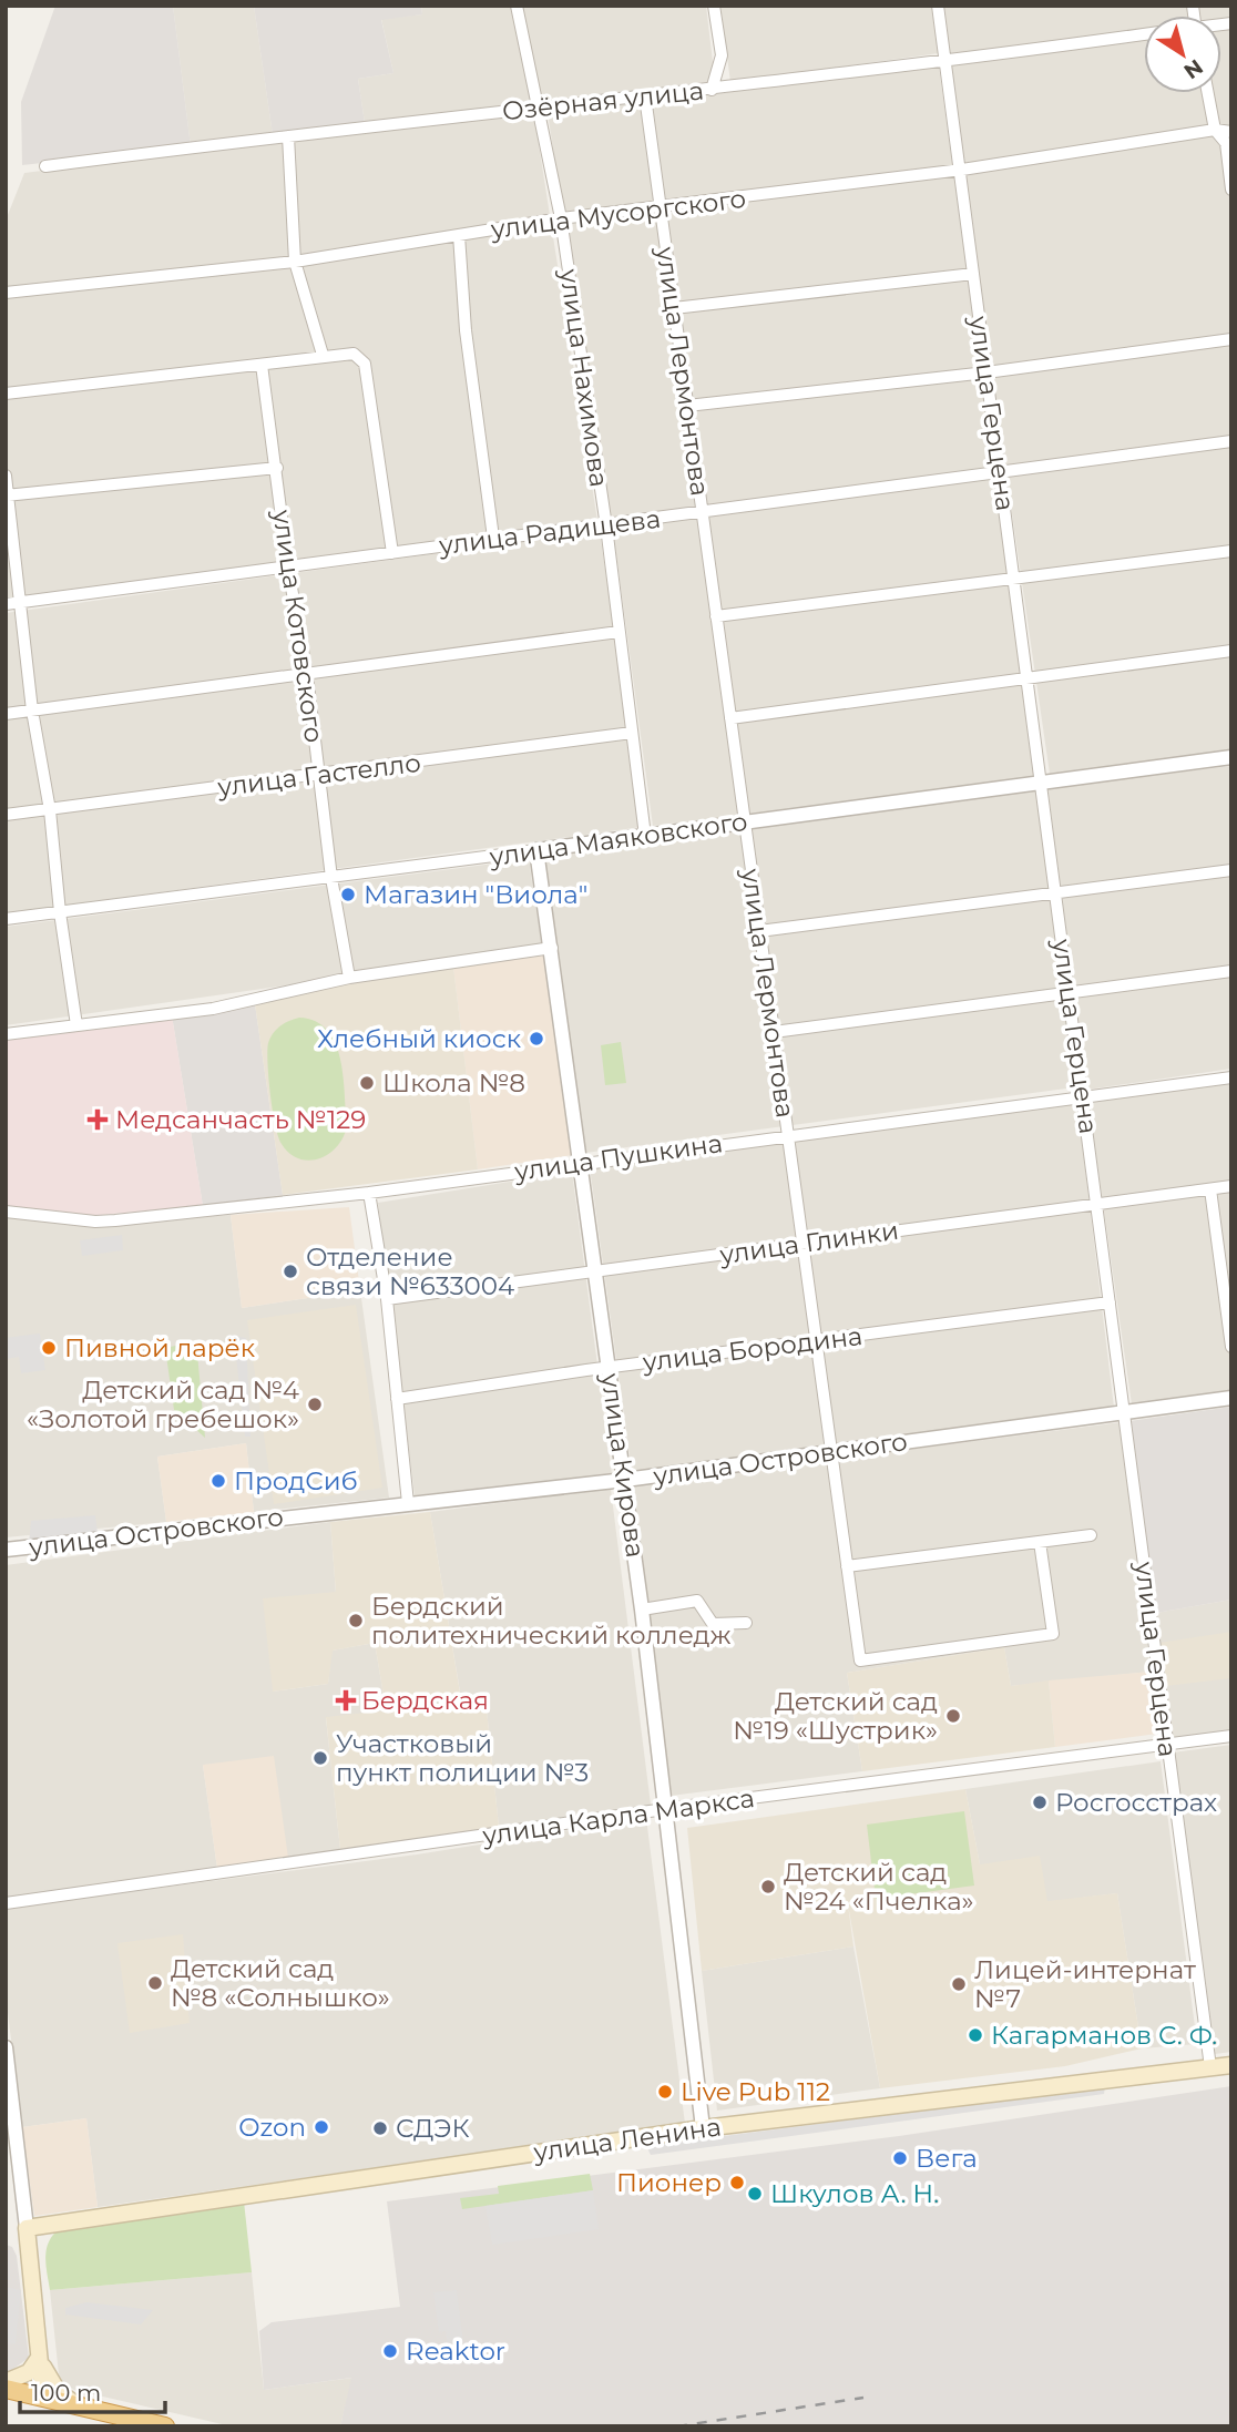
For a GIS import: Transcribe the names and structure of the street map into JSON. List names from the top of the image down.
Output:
{
  "streets": {
    "main road": ["улица Ленина"],
    "street": [
      "Озёрная улица",
      "улица Мусоргского",
      "улица Лермонтова",
      "улица Нахимова",
      "улица Герцена",
      "улица Радищева",
      "улица Котовского",
      "улица Гастелло",
      "улица Маяковского",
      "улица Пушкина",
      "улица Глинки",
      "улица Бородина",
      "улица Островского",
      "улица Кирова",
      "улица Карла Маркса"
    ]
  },
  "crossings": [
    ["Озёрная улица", "улица Лермонтова"],
    ["Озёрная улица", "улица Нахимова"],
    ["Озёрная улица", "улица Герцена"],
    ["улица Мусоргского", "улица Лермонтова"],
    ["улица Мусоргского", "улица Нахимова"],
    ["улица Мусоргского", "улица Герцена"],
    ["улица Лермонтова", "улица Радищева"],
    ["улица Лермонтова", "улица Маяковского"],
    ["улица Лермонтова", "улица Пушкина"],
    ["улица Лермонтова", "улица Глинки"],
    ["улица Лермонтова", "улица Бородина"],
    ["улица Лермонтова", "улица Островского"],
    ["улица Нахимова", "улица Радищева"],
    ["улица Нахимова", "улица Гастелло"],
    ["улица Нахимова", "улица Маяковского"],
    ["улица Герцена", "улица Радищева"],
    ["улица Герцена", "улица Маяковского"],
    ["улица Герцена", "улица Пушкина"],
    ["улица Герцена", "улица Глинки"],
    ["улица Герцена", "улица Бородина"],
    ["улица Герцена", "улица Островского"],
    ["улица Герцена", "улица Карла Маркса"],
    ["улица Герцена", "улица Ленина"],
    ["улица Радищева", "улица Котовского"],
    ["улица Котовского", "улица Гастелло"],
    ["улица Котовского", "улица Маяковского"],
    ["улица Маяковского", "улица Кирова"],
    ["улица Пушкина", "улица Кирова"],
    ["улица Глинки", "улица Кирова"],
    ["улица Бородина", "улица Кирова"],
    ["улица Островского", "улица Кирова"],
    ["улица Кирова", "улица Карла Маркса"],
    ["улица Кирова", "улица Ленина"]
  ],
  "places": {
    "other": [
      "Магазин \"Виола\"",
      "Хлебный киоск",
      "Школа №8",
      "Отделение связи №633004",
      "Пивной ларёк",
      "Детский сад №4 «Золотой гребешок»",
      "ПродСиб",
      "Бердский политехнический колледж",
      "Детский сад №19 «Шустрик»",
      "Участковый пункт полиции №3",
      "Росгосстрах",
      "Детский сад №24 «Пчелка»",
      "Детский сад №8 «Солнышко»",
      "Лицей-интернат №7",
      "Кагарманов С. Ф.",
      "Live Pub 112",
      "Ozon",
      "СДЭК",
      "Вега",
      "Пионер",
      "Шкулов А. Н.",
      "Reaktor"
    ],
    "health": ["Медсанчасть №129", "Бердская"]
  },
  "scale_bar": "100 m",
  "north": "bottom right"
}
